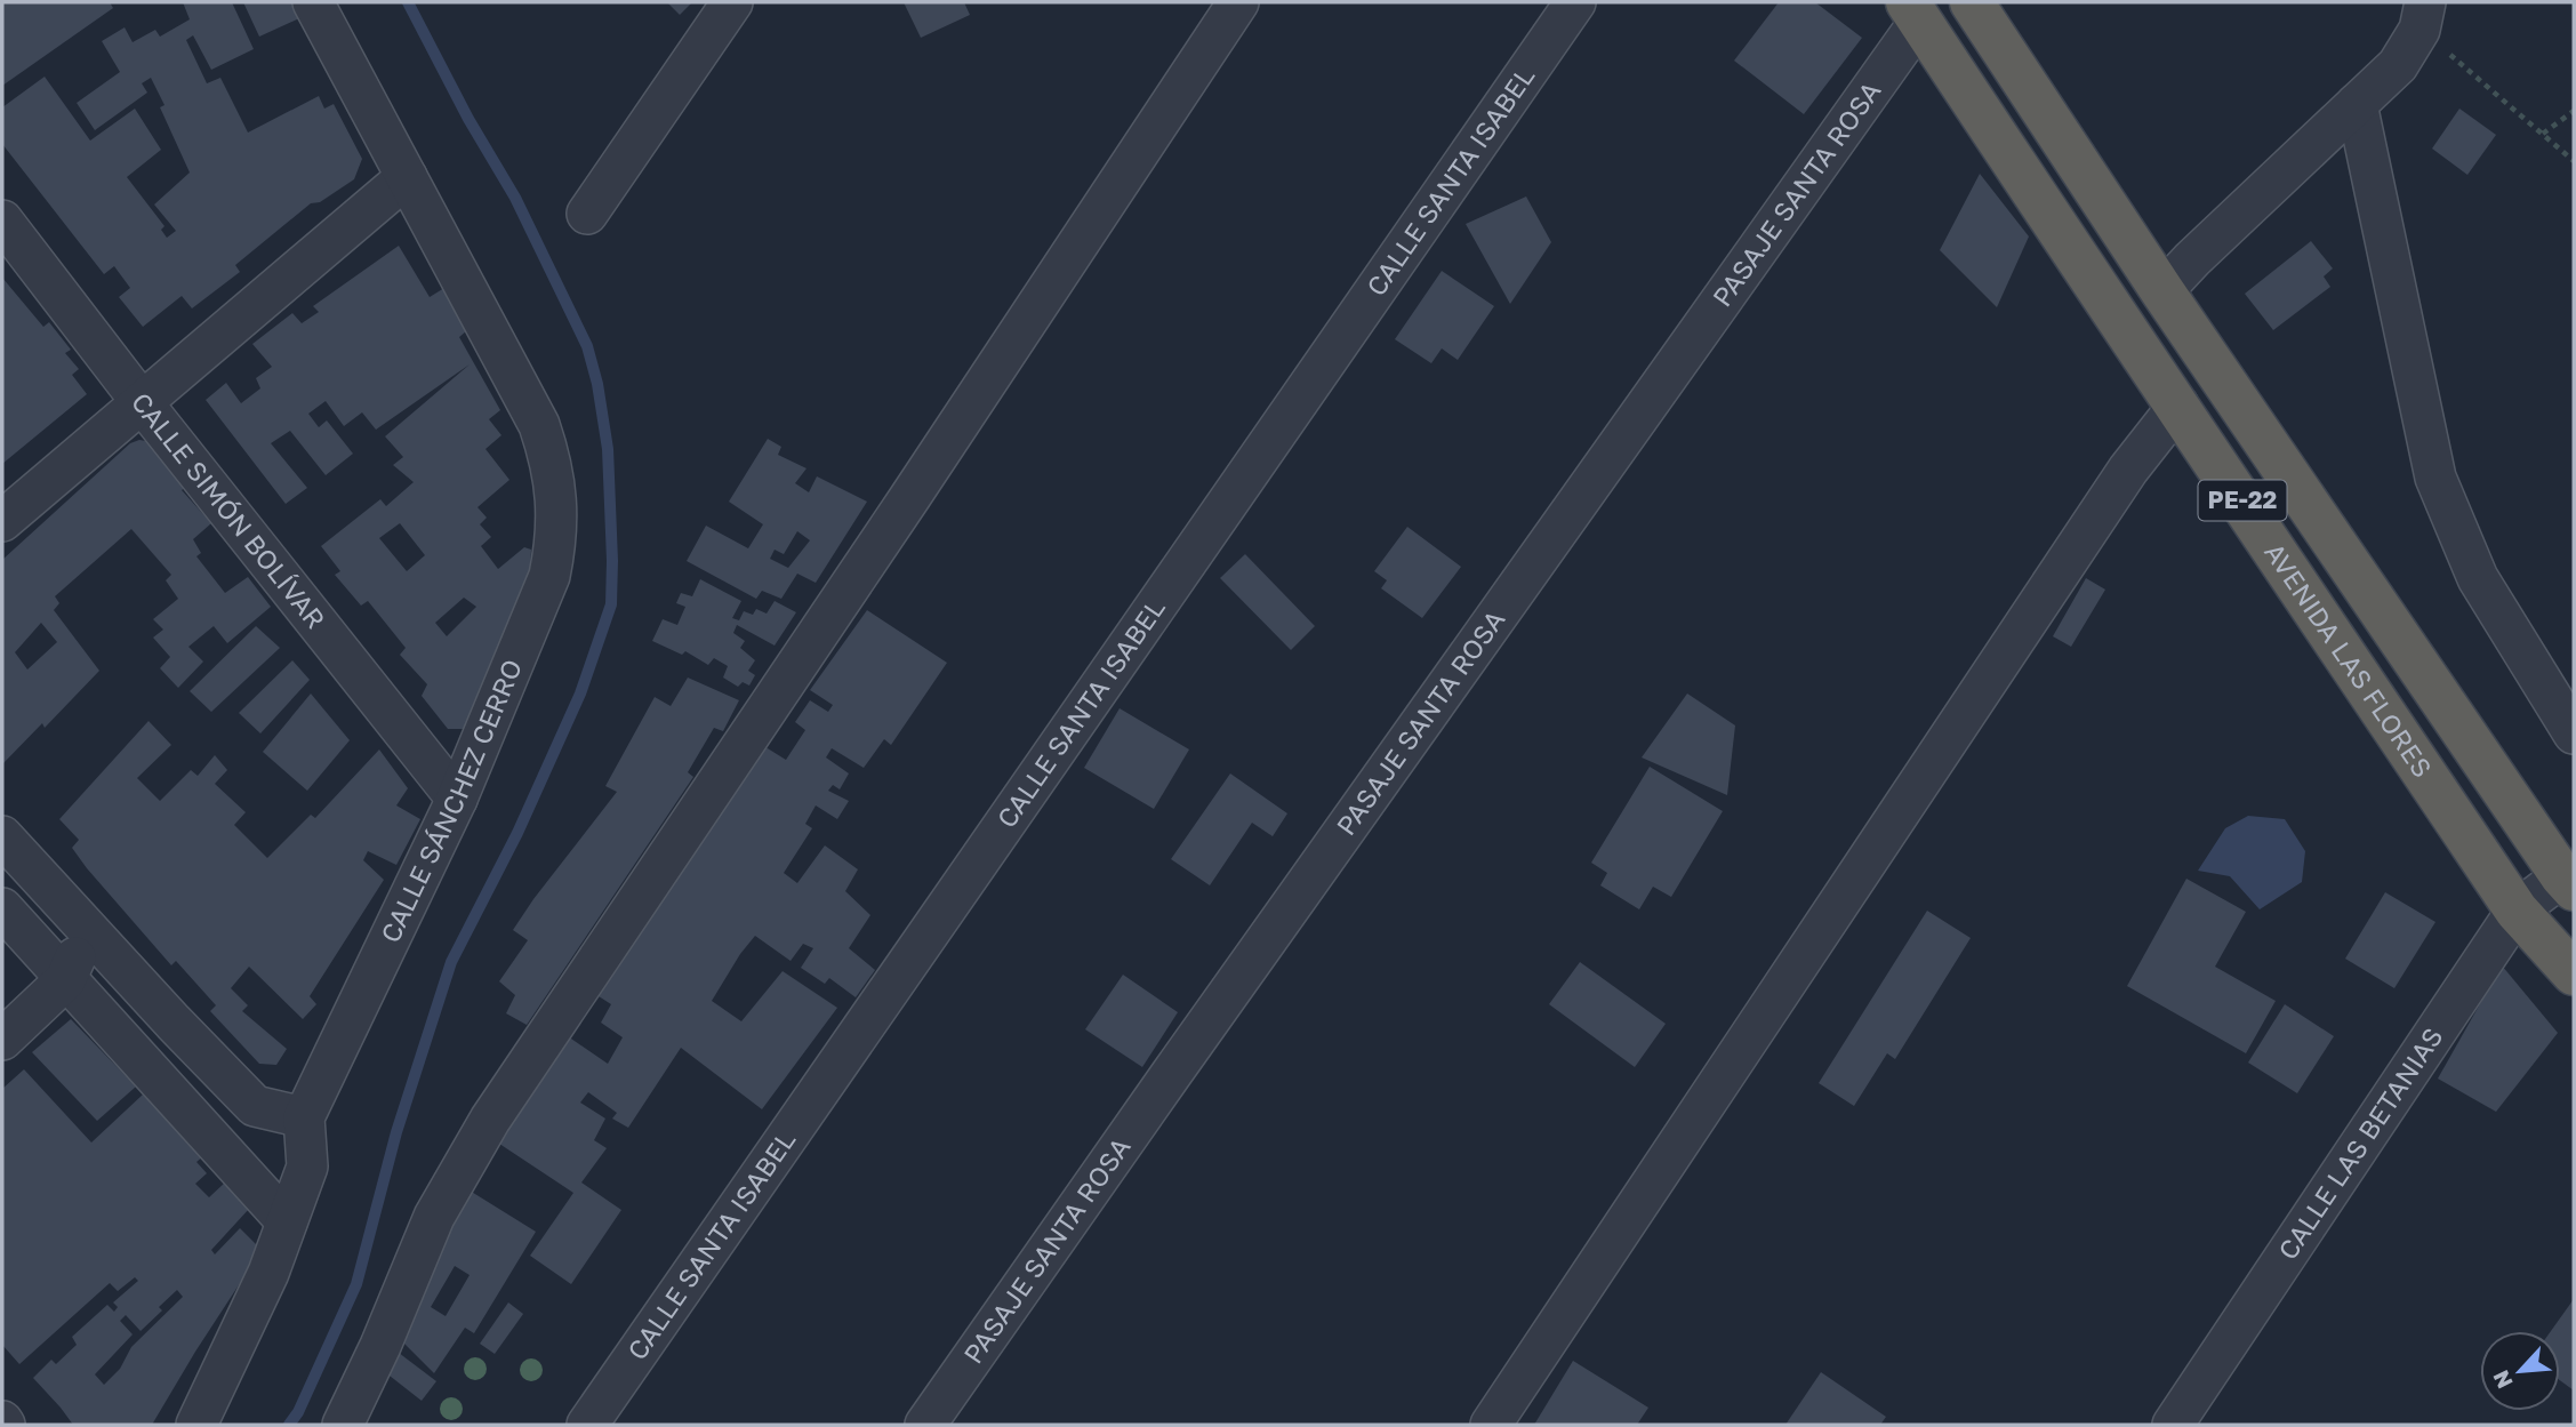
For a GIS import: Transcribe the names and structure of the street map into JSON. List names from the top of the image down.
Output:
{
  "streets": {
    "highway": ["PE-22", "AVENIDA LAS FLORES"],
    "street": [
      "CALLE SANTA ISABEL",
      "PASAJE SANTA ROSA",
      "CALLE SIMÓN BOLÍVAR",
      "CALLE SÁNCHEZ CERRO",
      "CALLE LAS BETANIAS"
    ]
  },
  "crossings": [
    ["PASAJE SANTA ROSA", "AVENIDA LAS FLORES"],
    ["CALLE SIMÓN BOLÍVAR", "CALLE SÁNCHEZ CERRO"],
    ["AVENIDA LAS FLORES", "CALLE LAS BETANIAS"]
  ],
  "north": "bottom left"
}
